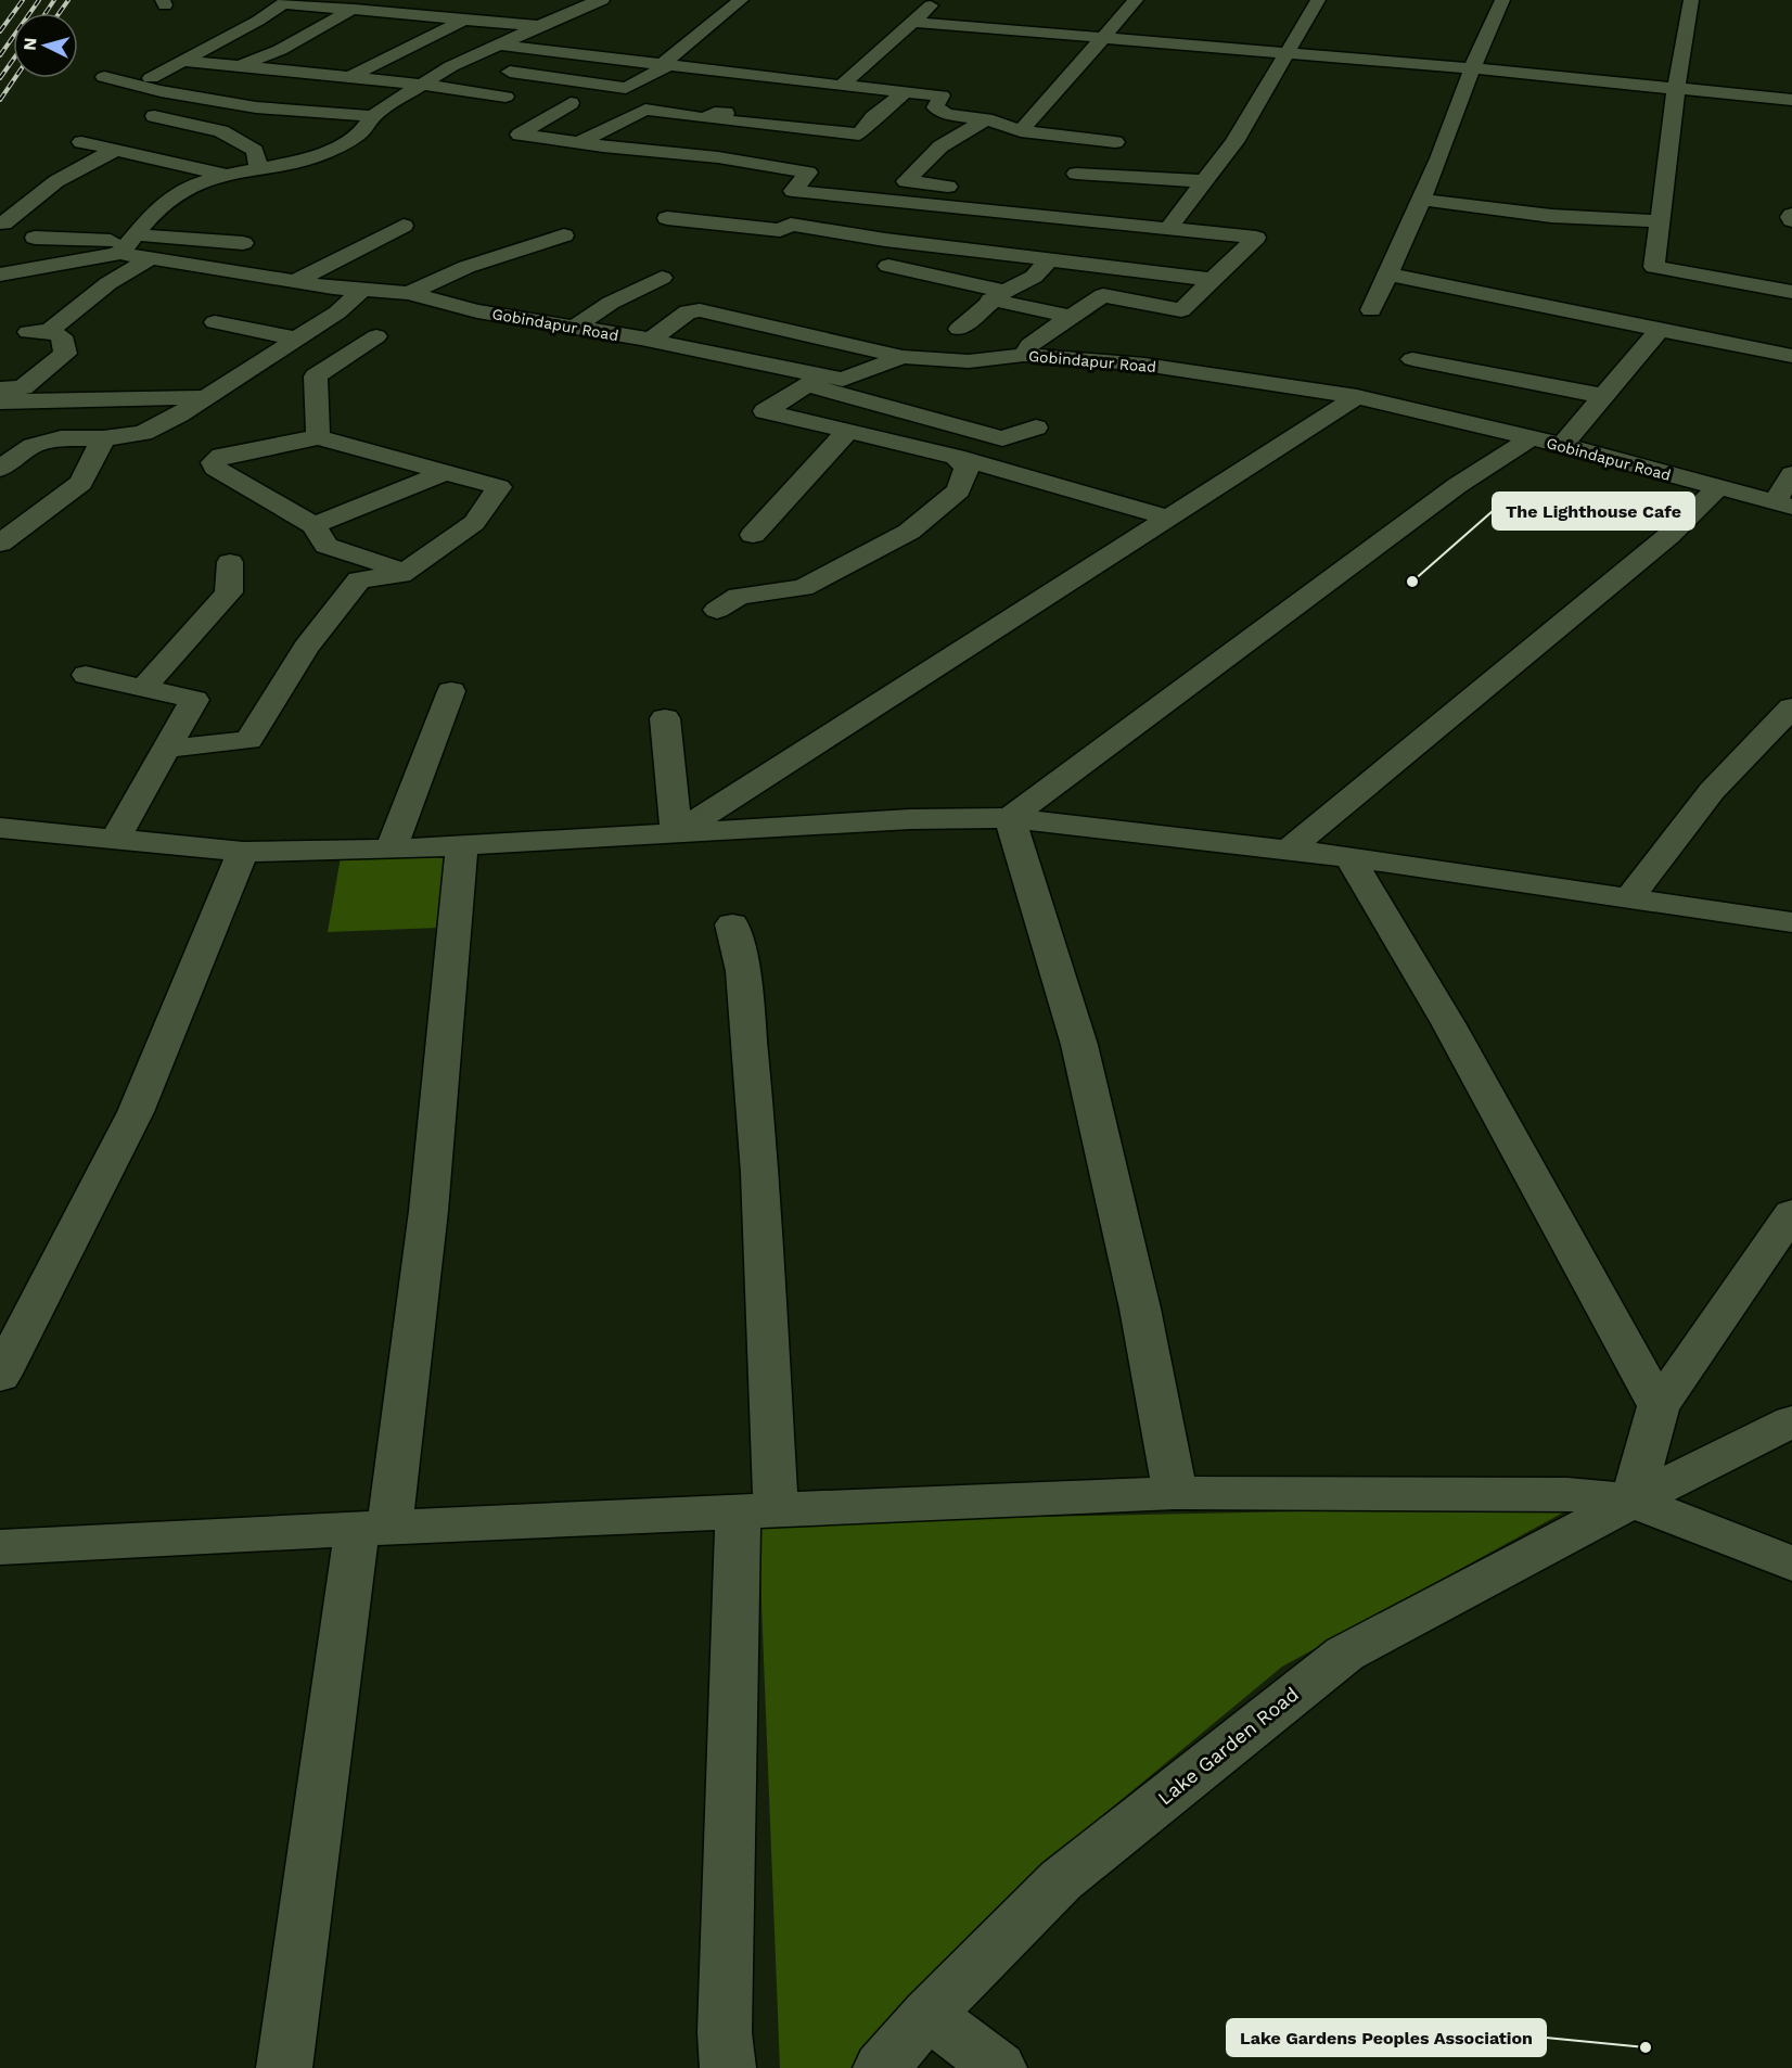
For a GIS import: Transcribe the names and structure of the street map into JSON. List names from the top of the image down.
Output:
{
  "streets": {
    "street": ["Gobindapur Road", "Lake Garden Road"]
  },
  "places": ["The Lighthouse Cafe", "Lake Gardens Peoples Association"],
  "north": "left"
}
